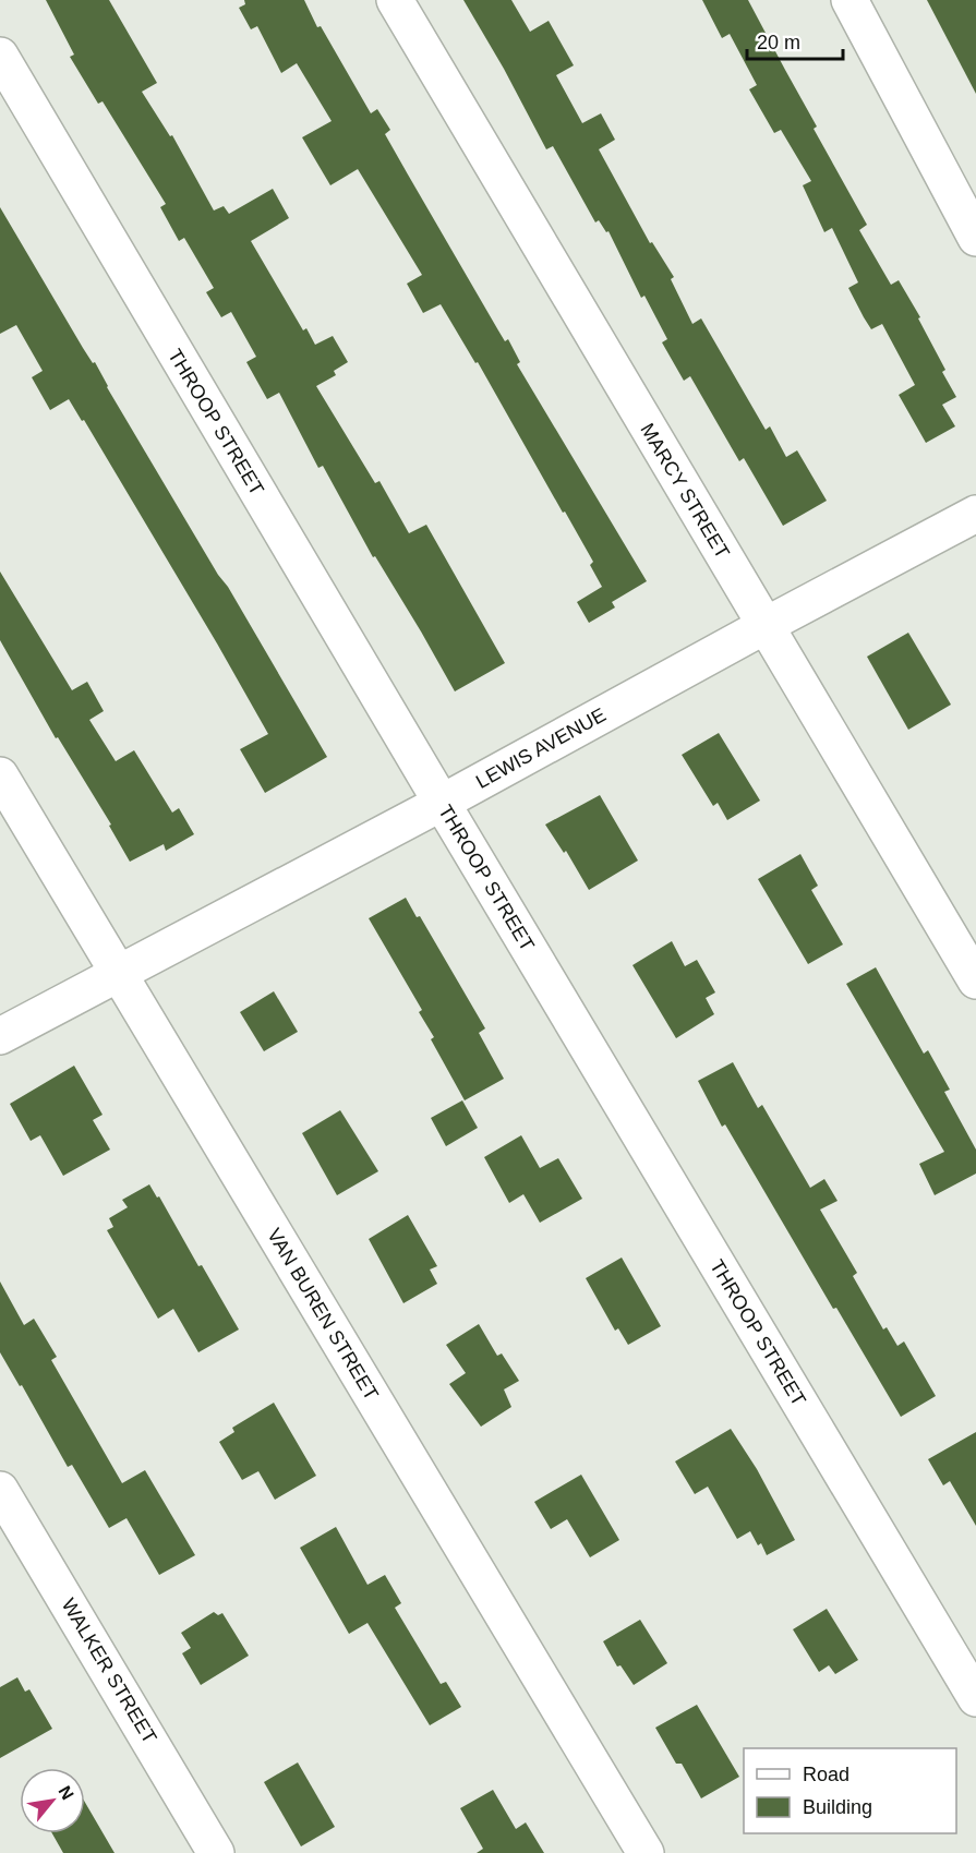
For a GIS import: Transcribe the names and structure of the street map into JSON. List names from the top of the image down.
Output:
{
  "streets": {
    "street": [
      "THROOP STREET",
      "MARCY STREET",
      "LEWIS AVENUE",
      "VAN BUREN STREET",
      "WALKER STREET"
    ]
  },
  "crossings": [
    ["THROOP STREET", "LEWIS AVENUE"],
    ["MARCY STREET", "LEWIS AVENUE"],
    ["LEWIS AVENUE", "VAN BUREN STREET"]
  ],
  "legend": ["Road", "Building"],
  "scale_bar": "20 m",
  "north": "top right"
}
